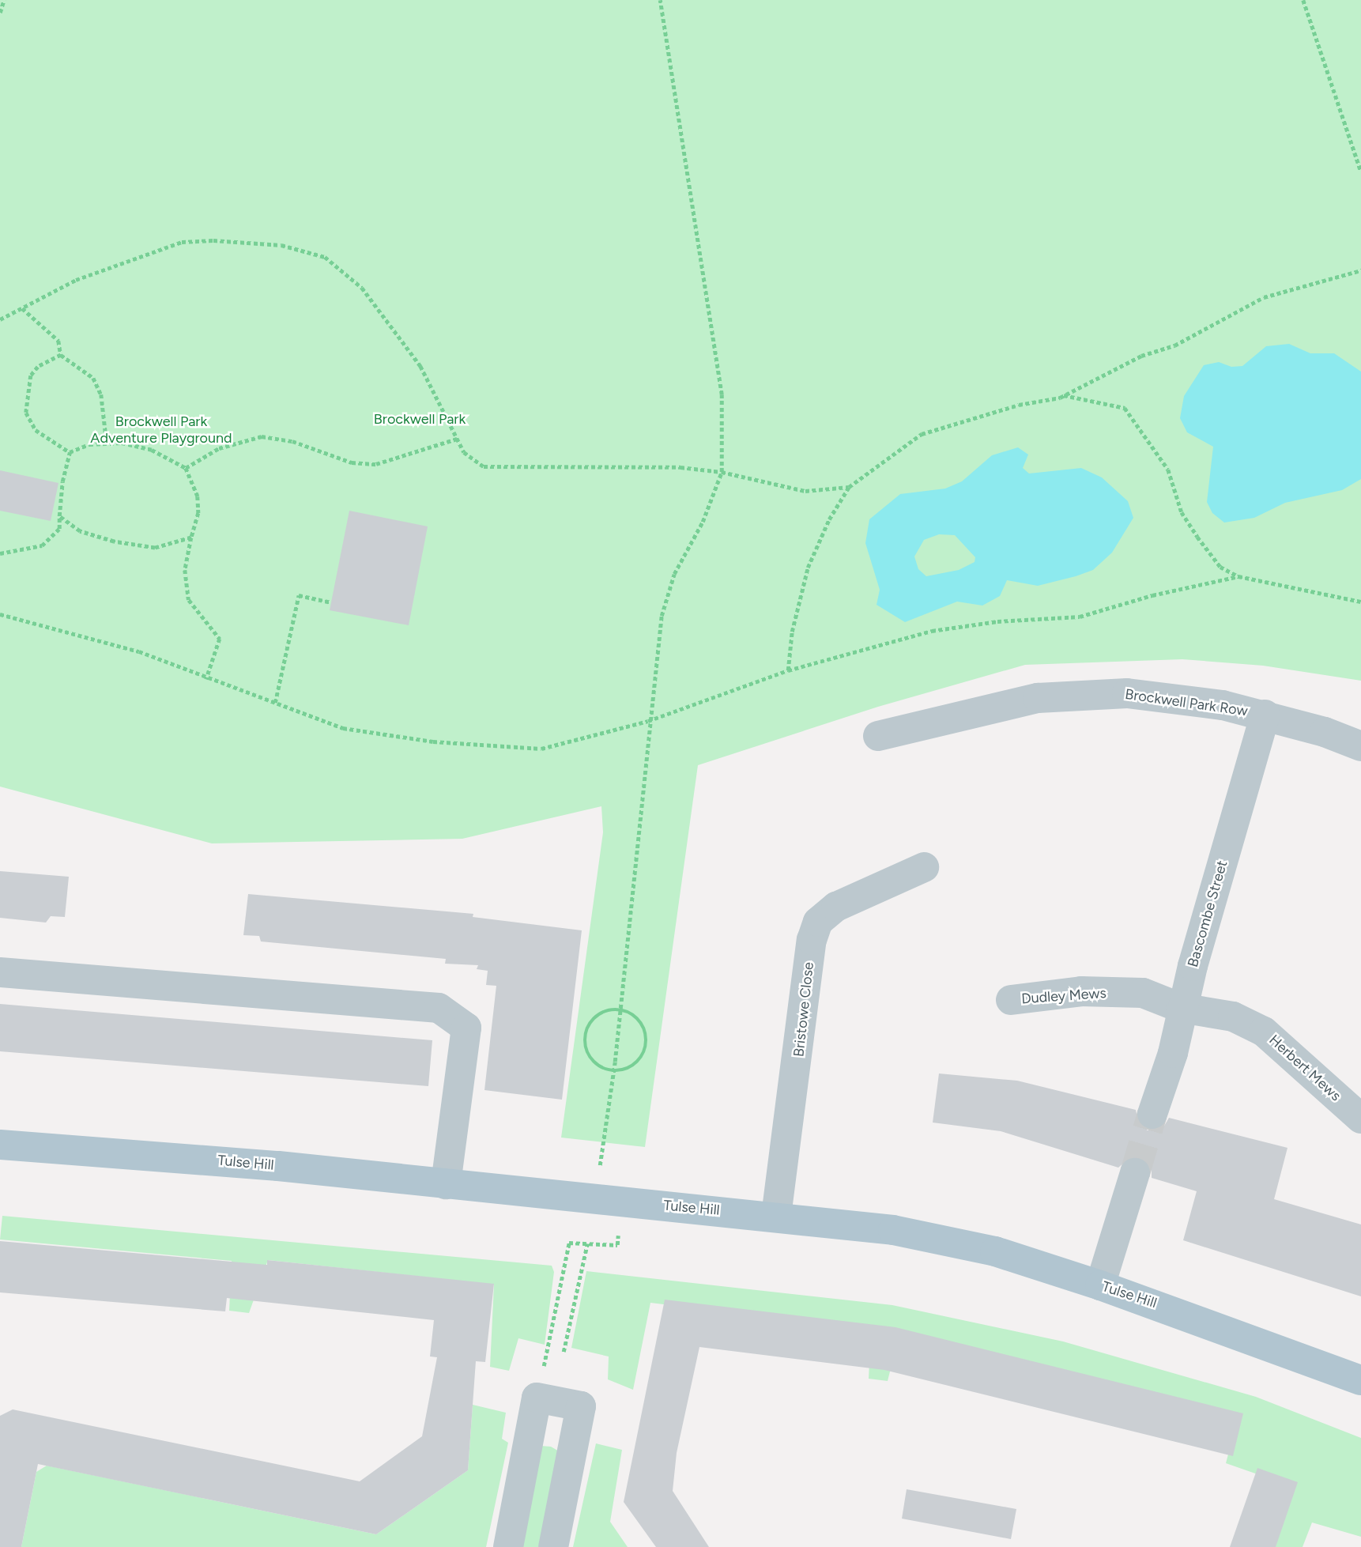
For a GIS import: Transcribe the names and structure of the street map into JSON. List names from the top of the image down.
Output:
{
  "streets": {
    "main road": ["Tulse Hill"],
    "street": [
      "Brockwell Park Row",
      "Bascombe Street",
      "Dudley Mews",
      "Bristowe Close",
      "Herbert Mews"
    ]
  },
  "crossings": [
    ["Brockwell Park Row", "Bascombe Street"],
    ["Bascombe Street", "Dudley Mews"],
    ["Bascombe Street", "Herbert Mews"],
    ["Dudley Mews", "Herbert Mews"],
    ["Bristowe Close", "Tulse Hill"]
  ],
  "parks": ["Brockwell Park", "Brockwell Park Adventure Playground"]
}
